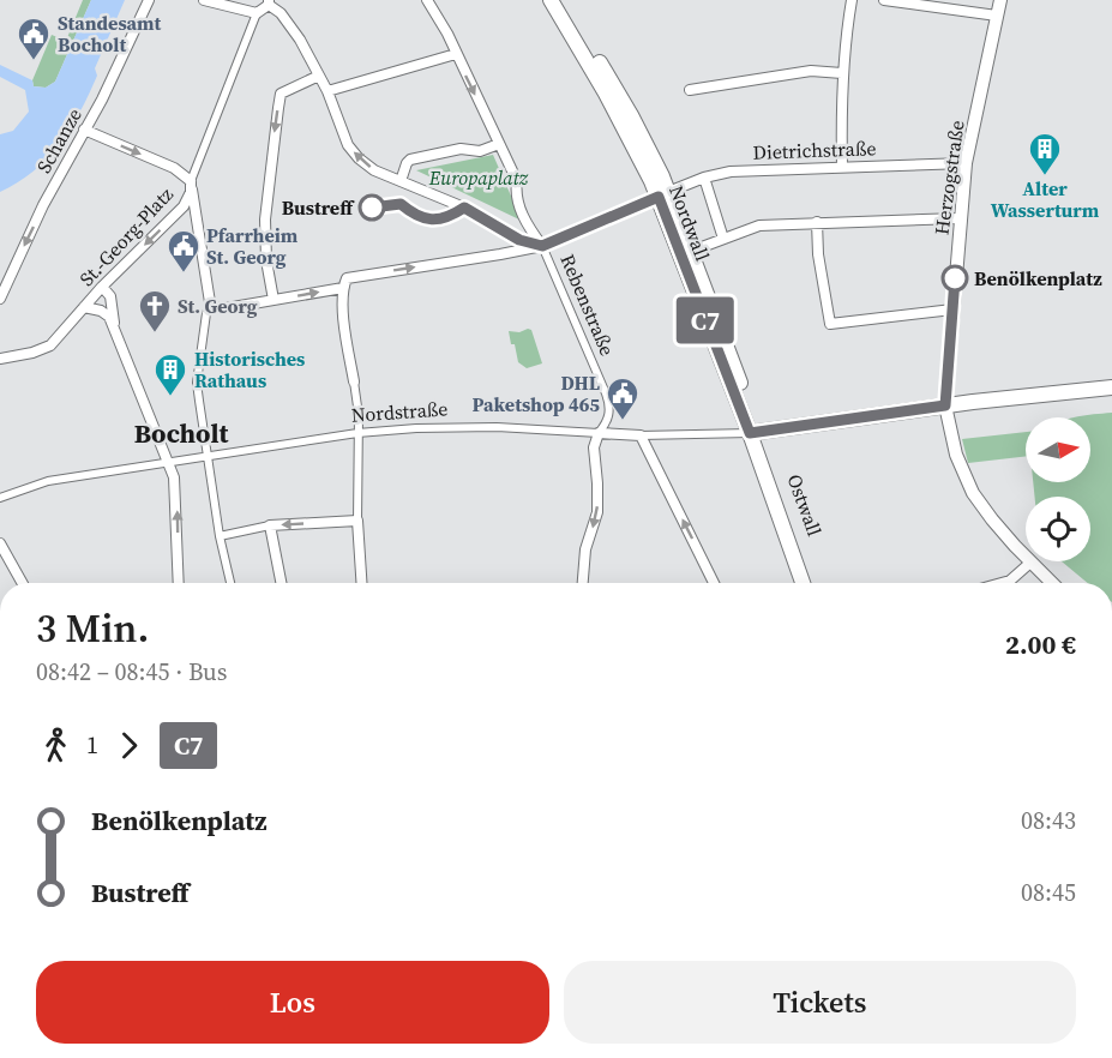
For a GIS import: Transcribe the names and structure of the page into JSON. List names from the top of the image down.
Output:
{
  "streets": {
    "main road": ["Nordwall", "Ostwall"],
    "street": [
      "Schanze",
      "Dietrichstraße",
      "Herzogstraße",
      "St.-Georg-Platz",
      "Rebenstraße",
      "Nordstraße"
    ]
  },
  "crossings": [
    ["Dietrichstraße", "Herzogstraße"],
    ["Dietrichstraße", "Nordwall"],
    ["Dietrichstraße", "St.-Georg-Platz"],
    ["Dietrichstraße", "Rebenstraße"],
    ["Nordwall", "Ostwall"],
    ["Rebenstraße", "Nordstraße"]
  ],
  "one_way": ["Schanze", "Dietrichstraße"],
  "districts": ["Bocholt"],
  "parks": ["Europaplatz"],
  "places": {
    "public building": ["Standesamt Bocholt", "Pfarrheim St. Georg", "DHL Paketshop 465"],
    "building": ["Alter Wasserturm", "Historisches Rathaus"],
    "other": ["Bustreff", "Benölkenplatz"],
    "church": ["St. Georg"]
  },
  "lines": ["bus line C7"],
  "north": "right",
  "page": {
    "on_map": "C7",
    "heading": ["3 Min.", "08:42 – 08:45 · Bus", "2.00 €"],
    "legs": ["1", "C7"],
    "list": [
      {
        "name": "Benölkenplatz",
        "value": "08:43"
      },
      {
        "name": "Bustreff",
        "value": "08:45"
      }
    ],
    "buttons": ["Los", "Tickets"]
  }
}
